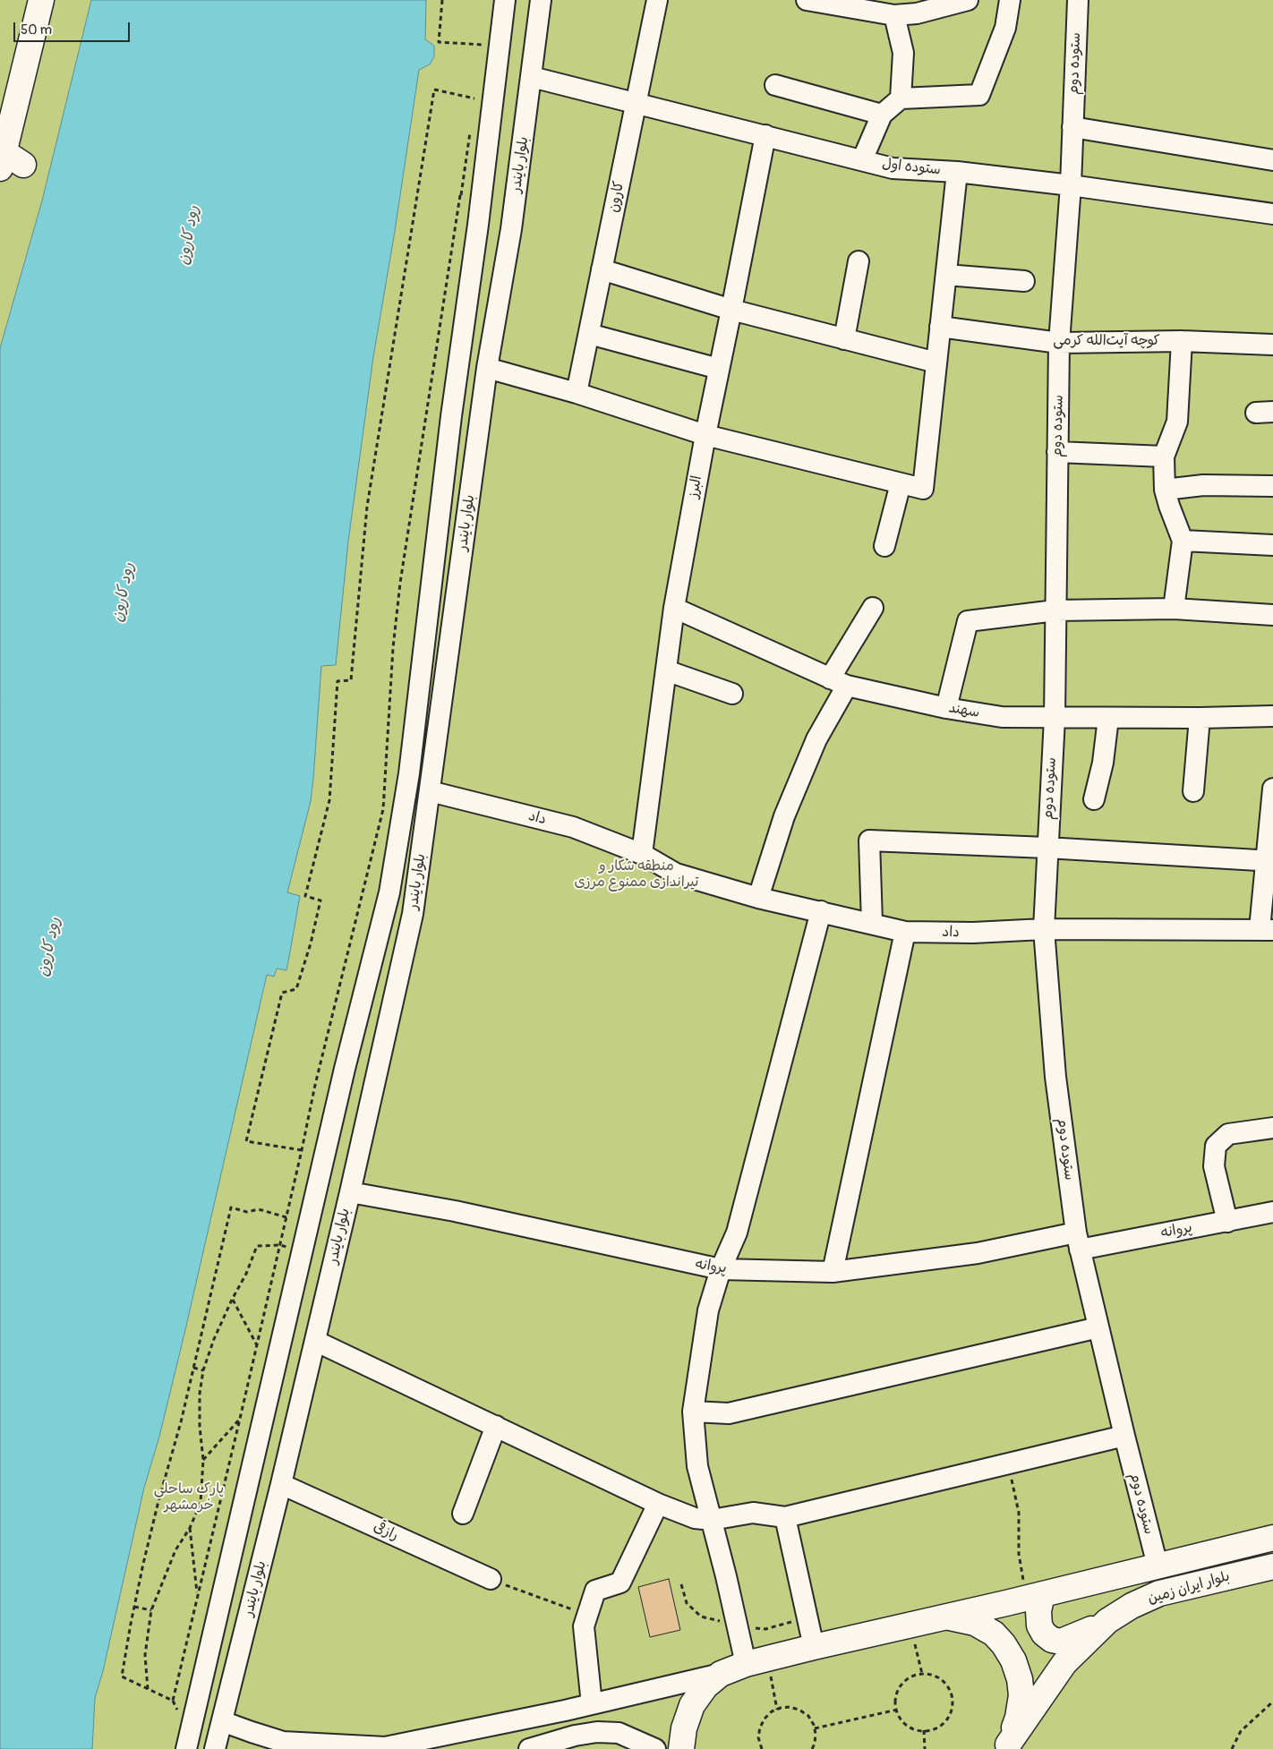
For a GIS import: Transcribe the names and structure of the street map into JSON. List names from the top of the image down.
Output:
{
  "streets": {
    "main road": ["بلوار ایران زمین"],
    "street": [
      "ستوده دوم",
      "بلوار بایندر",
      "ستوده اول",
      "کارون",
      "کوچه آیت‌الله کرمی",
      "البرز",
      "سهند",
      "داد",
      "پروانه",
      "رازقی"
    ]
  },
  "crossings": [
    ["ستوده دوم", "ستوده اول"],
    ["ستوده دوم", "کوچه آیت‌الله کرمی"],
    ["ستوده دوم", "سهند"],
    ["ستوده دوم", "داد"],
    ["ستوده دوم", "پروانه"],
    ["ستوده دوم", "بلوار ایران زمین"],
    ["بلوار بایندر", "ستوده اول"],
    ["بلوار بایندر", "داد"],
    ["بلوار بایندر", "پروانه"],
    ["بلوار بایندر", "رازقی"],
    ["ستوده اول", "کارون"],
    ["ستوده اول", "البرز"],
    ["البرز", "سهند"],
    ["البرز", "داد"]
  ],
  "water": ["رود کارون"],
  "parks": ["منطقه شکار و تیراندازی ممنوع مرزی", "پارک ساحلی خرمشهر"],
  "scale_bar": "50 m"
}
